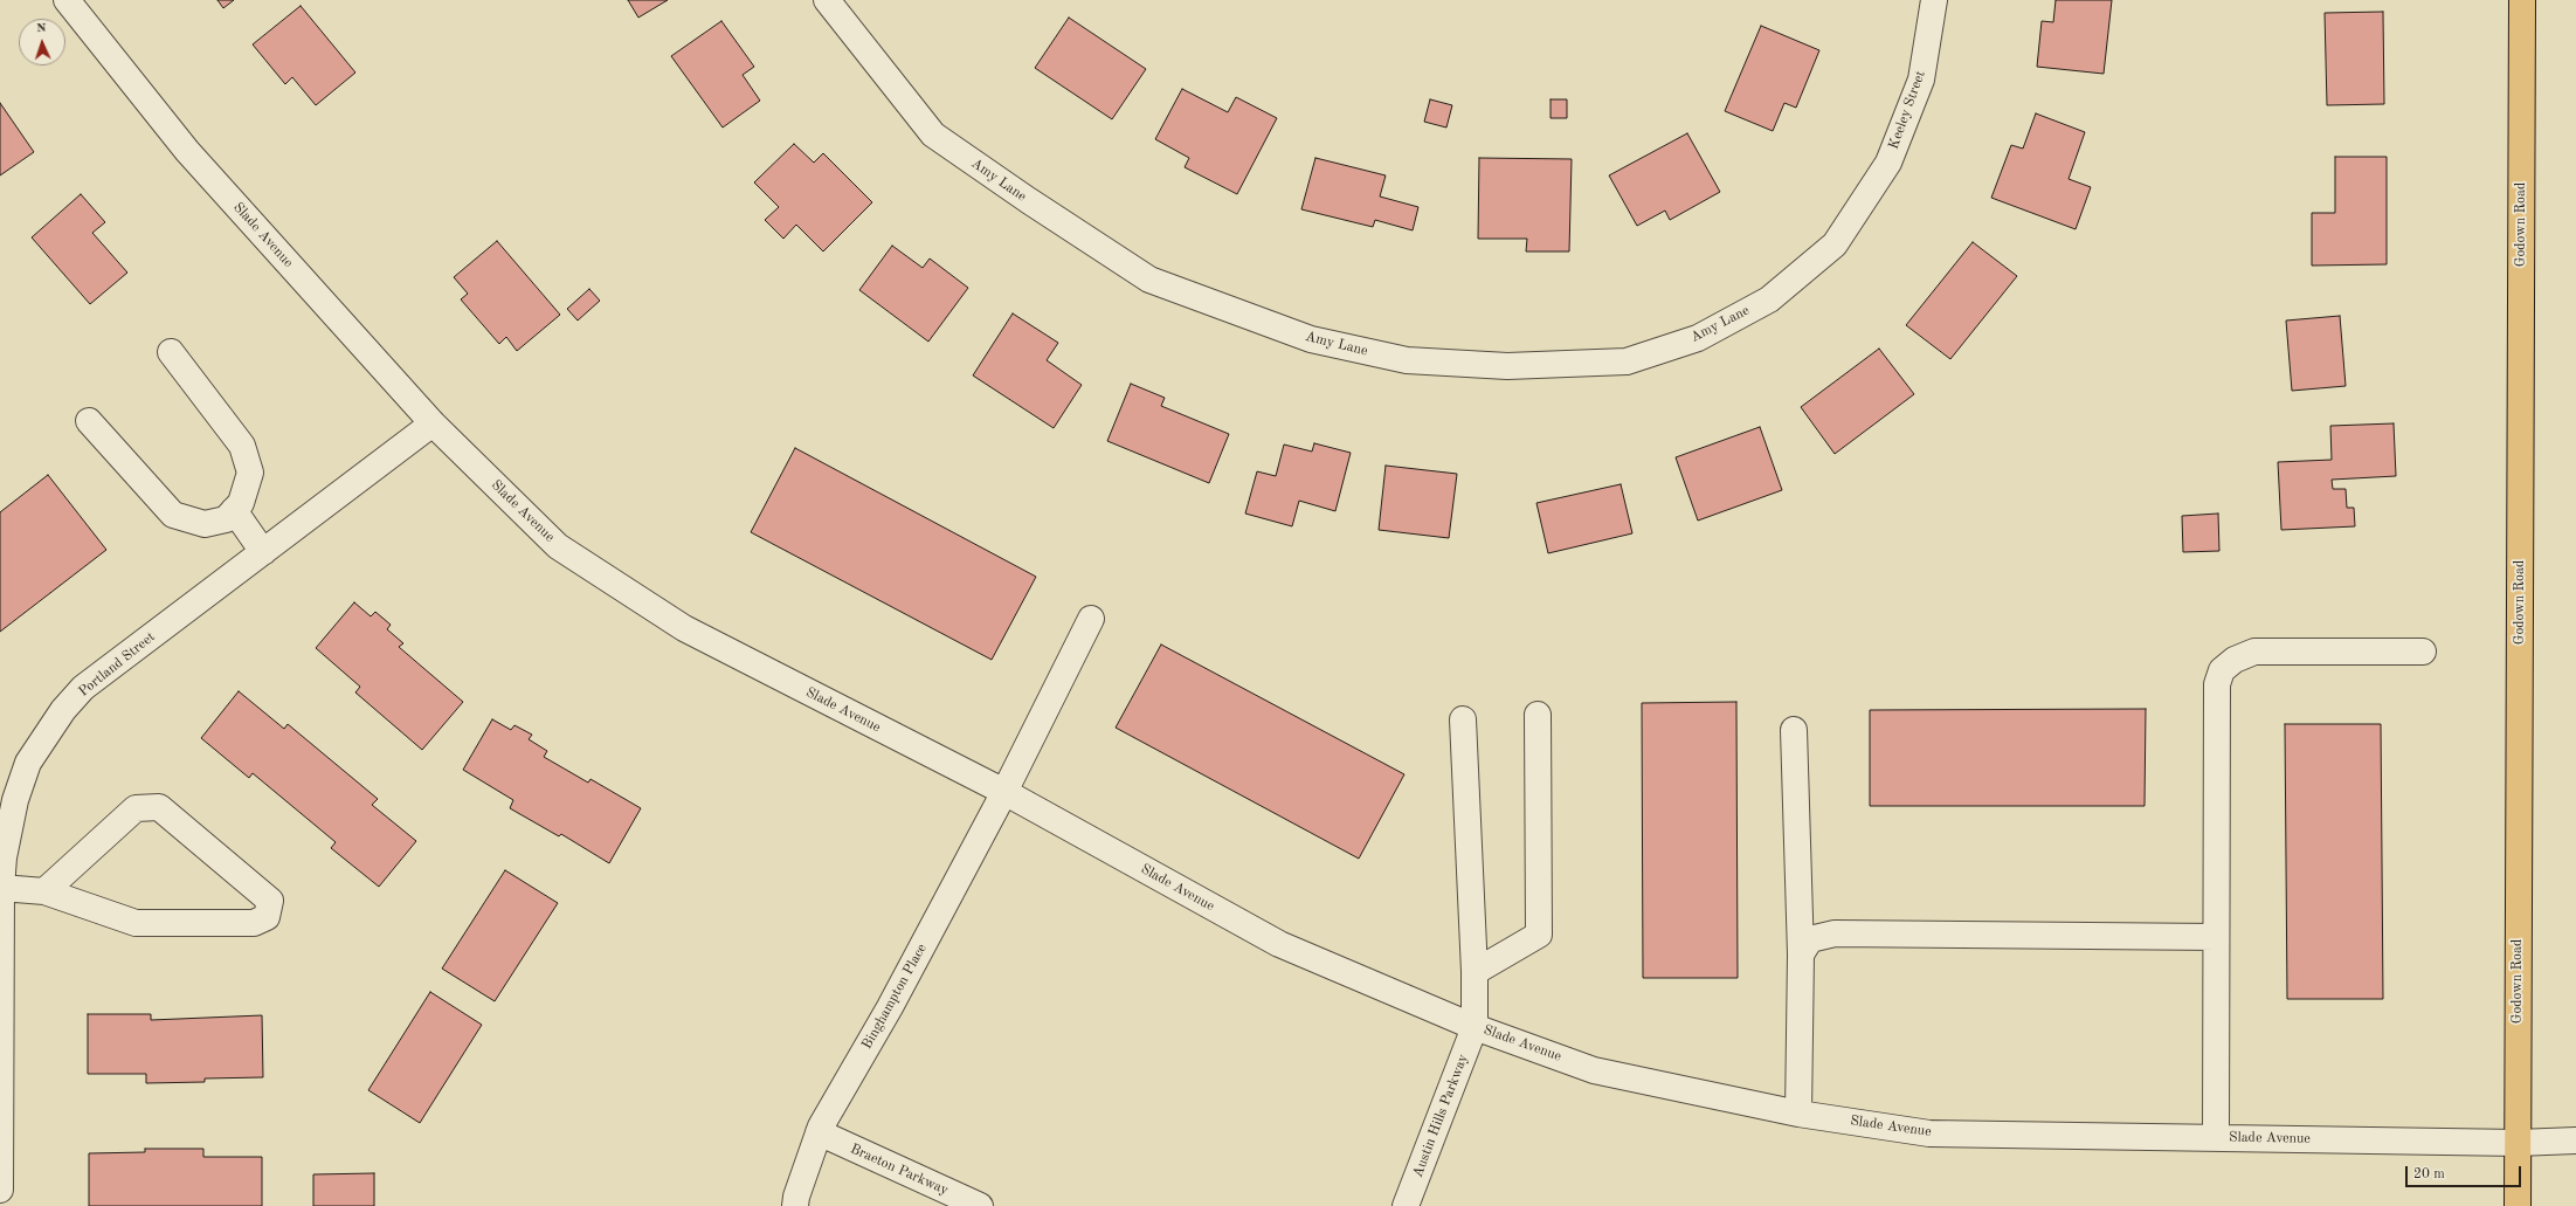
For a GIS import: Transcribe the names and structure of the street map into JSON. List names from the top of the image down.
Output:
{
  "streets": {
    "main road": ["Godown Road"],
    "street": [
      "Keeley Street",
      "Amy Lane",
      "Slade Avenue",
      "Portland Street",
      "Binghampton Place",
      "Austin Hills Parkway",
      "Braeton Parkway"
    ]
  },
  "crossings": [
    ["Keeley Street", "Amy Lane"],
    ["Godown Road", "Slade Avenue"],
    ["Slade Avenue", "Portland Street"],
    ["Slade Avenue", "Binghampton Place"],
    ["Slade Avenue", "Austin Hills Parkway"],
    ["Binghampton Place", "Braeton Parkway"]
  ],
  "scale_bar": "20 m",
  "north": "top"
}
